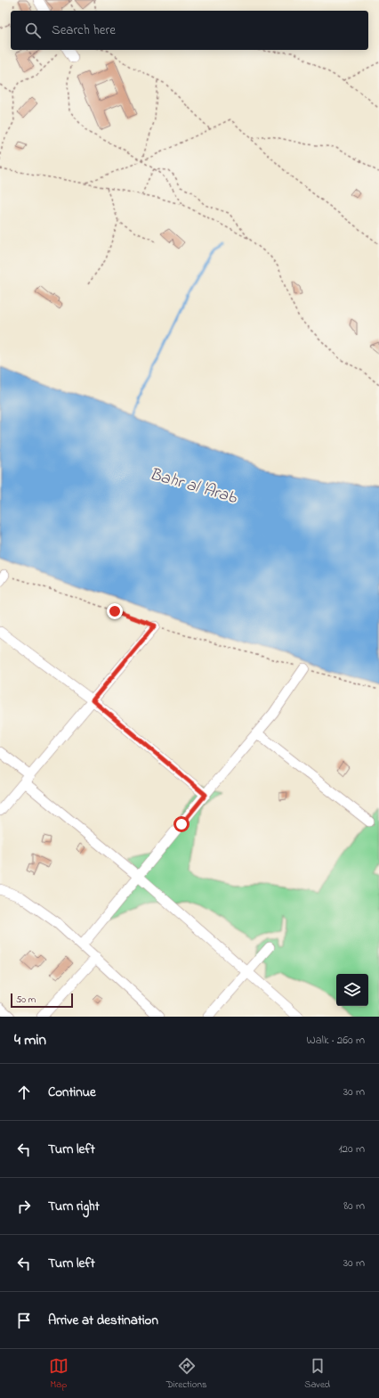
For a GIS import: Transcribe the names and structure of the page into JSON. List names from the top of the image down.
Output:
{
  "water": ["Bahr al 'Arab"],
  "scale_bar": "50 m",
  "page": {
    "search": "Search here",
    "scale": "50 m",
    "heading": ["4 min", "Walk · 260 m"],
    "list": [
      ["Continue", "30 m"],
      ["Turn left", "120 m"],
      ["Turn right", "80 m"],
      ["Turn left", "30 m"],
      "Arrive at destination"
    ],
    "nav": ["Map", "Directions", "Saved"]
  }
}
